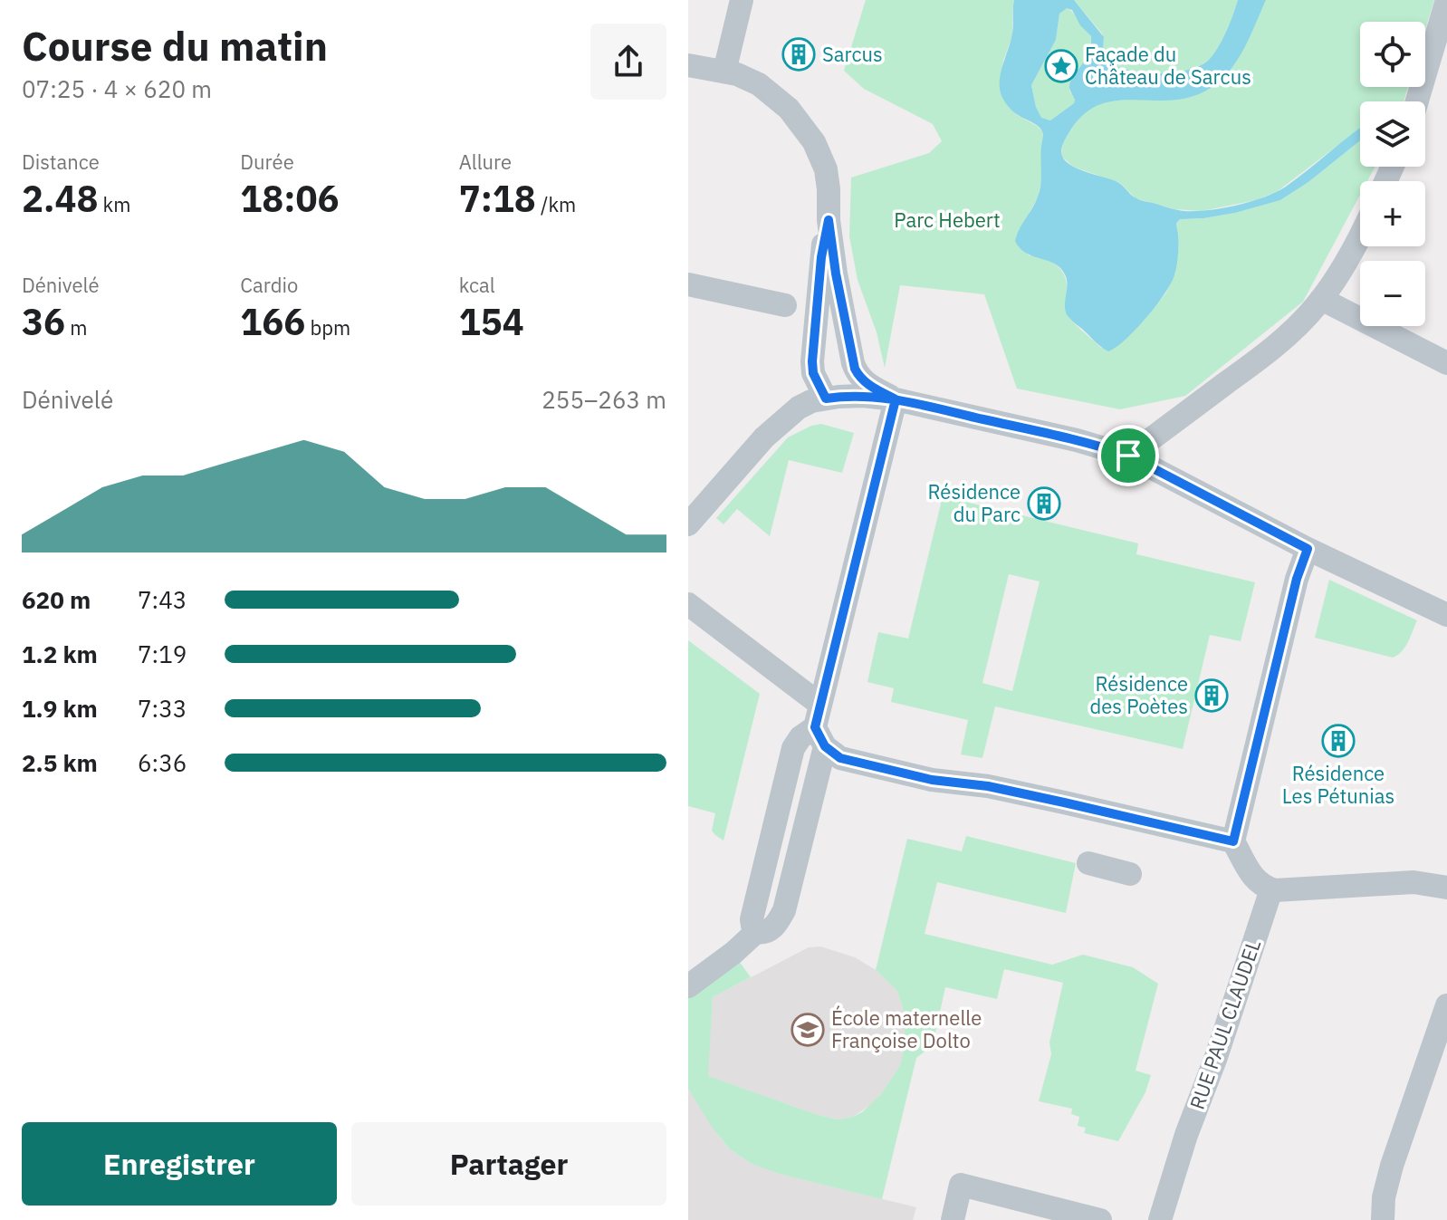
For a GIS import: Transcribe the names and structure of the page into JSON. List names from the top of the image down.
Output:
{
  "streets": {
    "street": ["RUE PAUL CLAUDEL"]
  },
  "parks": ["Parc Hebert"],
  "places": {
    "building": [
      "Sarcus",
      "Résidence du Parc",
      "Résidence des Poètes",
      "Résidence Les Pétunias"
    ],
    "place": ["Façade du Château de Sarcus"],
    "school or university": ["École maternelle Françoise Dolto"]
  },
  "page": {
    "heading": ["Course du matin", "07:25 · 4 × 620 m"],
    "map_buttons": ["+", "−"],
    "stats": [
      ["Distance", "2.48 km"],
      ["Durée", "18:06"],
      ["Allure", "7:18 /km"],
      ["Dénivelé", "36 m"],
      ["Cardio", "166 bpm"],
      ["kcal", "154"]
    ],
    "chart": ["Dénivelé", "255–263 m"],
    "list": [
      {
        "name": "620 m",
        "note": "7:43"
      },
      {
        "name": "1.2 km",
        "note": "7:19"
      },
      {
        "name": "1.9 km",
        "note": "7:33"
      },
      {
        "name": "2.5 km",
        "note": "6:36"
      }
    ],
    "buttons": ["Enregistrer", "Partager"]
  }
}
